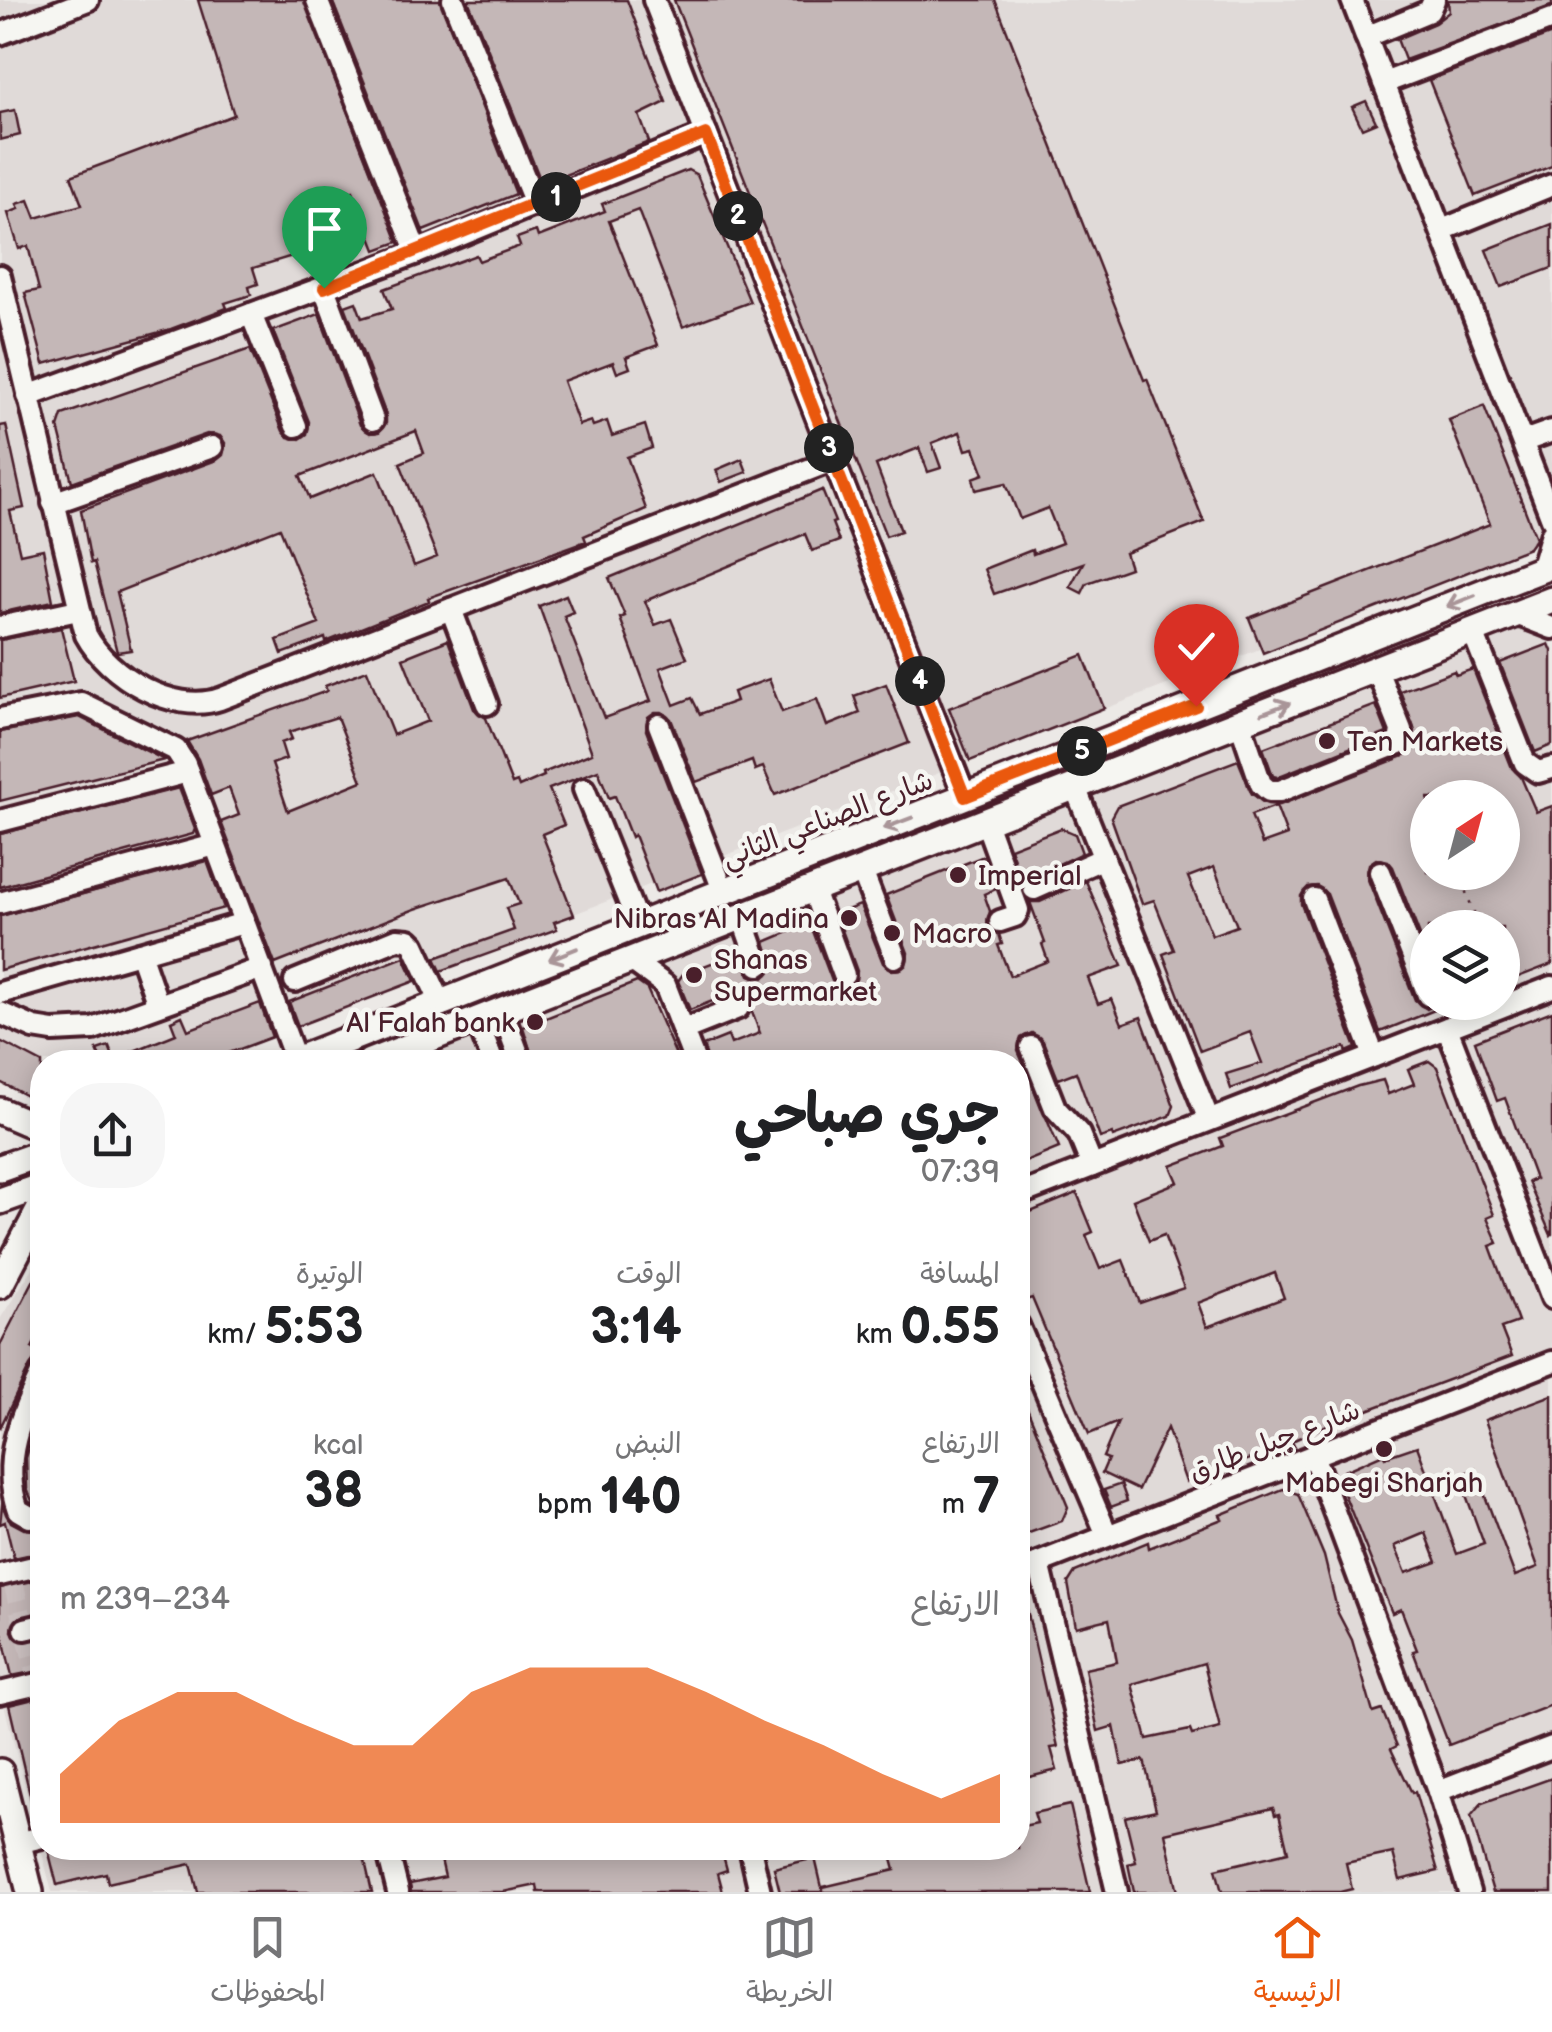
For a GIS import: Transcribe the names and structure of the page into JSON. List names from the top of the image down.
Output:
{
  "streets": {
    "main road": ["شارع الصناعي الثاني"],
    "street": ["شارع جبل طارق"]
  },
  "places": [
    "Ten Markets",
    "Imperial",
    "Nibras Al Madina",
    "Macro",
    "Shanas Supermarket",
    "Al Falah bank",
    "Mabegi Sharjah"
  ],
  "north": "top right",
  "page": {
    "pins": [
      "1",
      "2",
      "3",
      "4",
      "5"
    ],
    "heading": ["جري صباحي", "07:39"],
    "stats": [
      ["المسافة", "0.55 km"],
      ["الوقت", "3:14"],
      ["الوتيرة", "5:53 /km"],
      ["الارتفاع", "7 m"],
      ["النبض", "140 bpm"],
      ["kcal", "38"]
    ],
    "chart": ["الارتفاع", "234–239 m"],
    "tabs": ["الرئيسية", "الخريطة", "المحفوظات"]
  }
}
